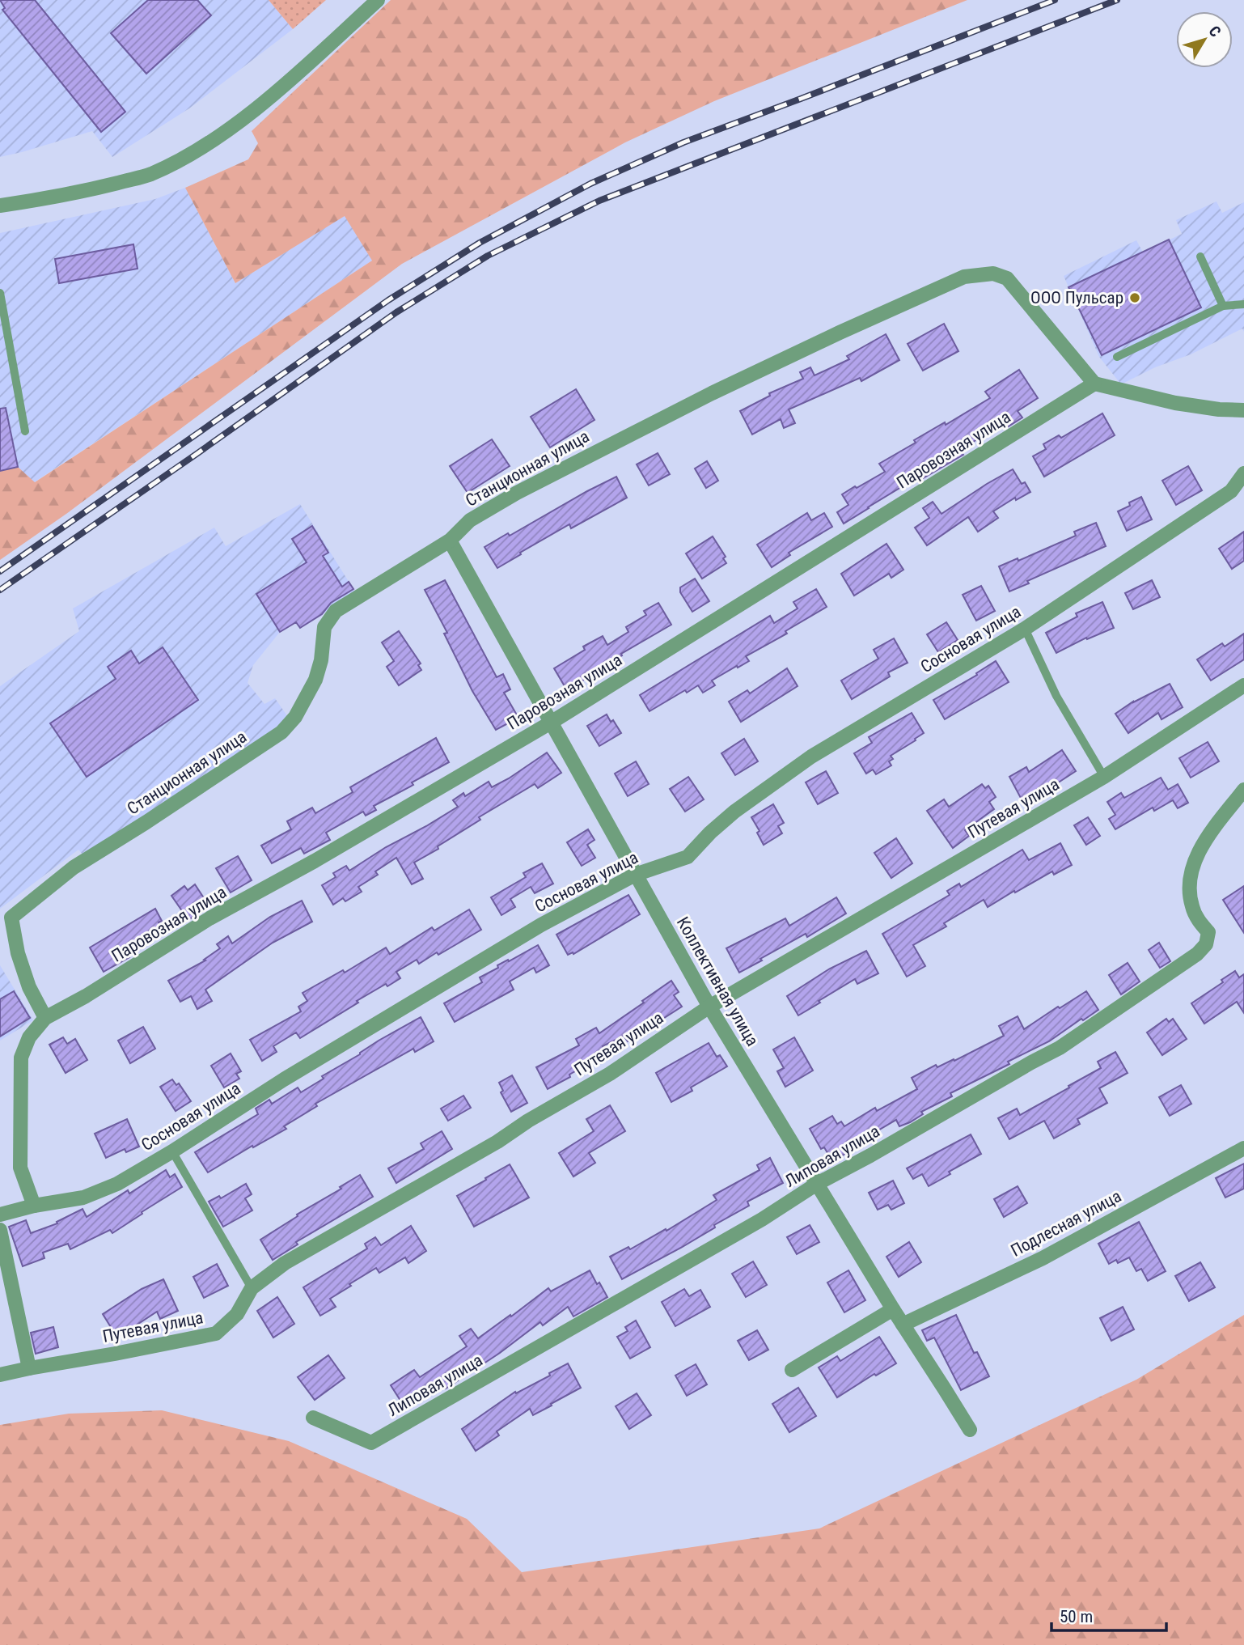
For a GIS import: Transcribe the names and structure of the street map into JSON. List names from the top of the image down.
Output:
{
  "streets": {
    "street": [
      "Паровозная улица",
      "Станционная улица",
      "Сосновая улица",
      "Путевая улица",
      "Коллективная улица",
      "Липовая улица",
      "Подлесная улица"
    ]
  },
  "crossings": [
    ["Паровозная улица", "Станционная улица"],
    ["Паровозная улица", "Коллективная улица"],
    ["Станционная улица", "Коллективная улица"],
    ["Сосновая улица", "Коллективная улица"],
    ["Путевая улица", "Коллективная улица"],
    ["Коллективная улица", "Липовая улица"],
    ["Коллективная улица", "Подлесная улица"]
  ],
  "places": ["ООО Пульсар"],
  "scale_bar": "50 m",
  "north": "top right"
}
